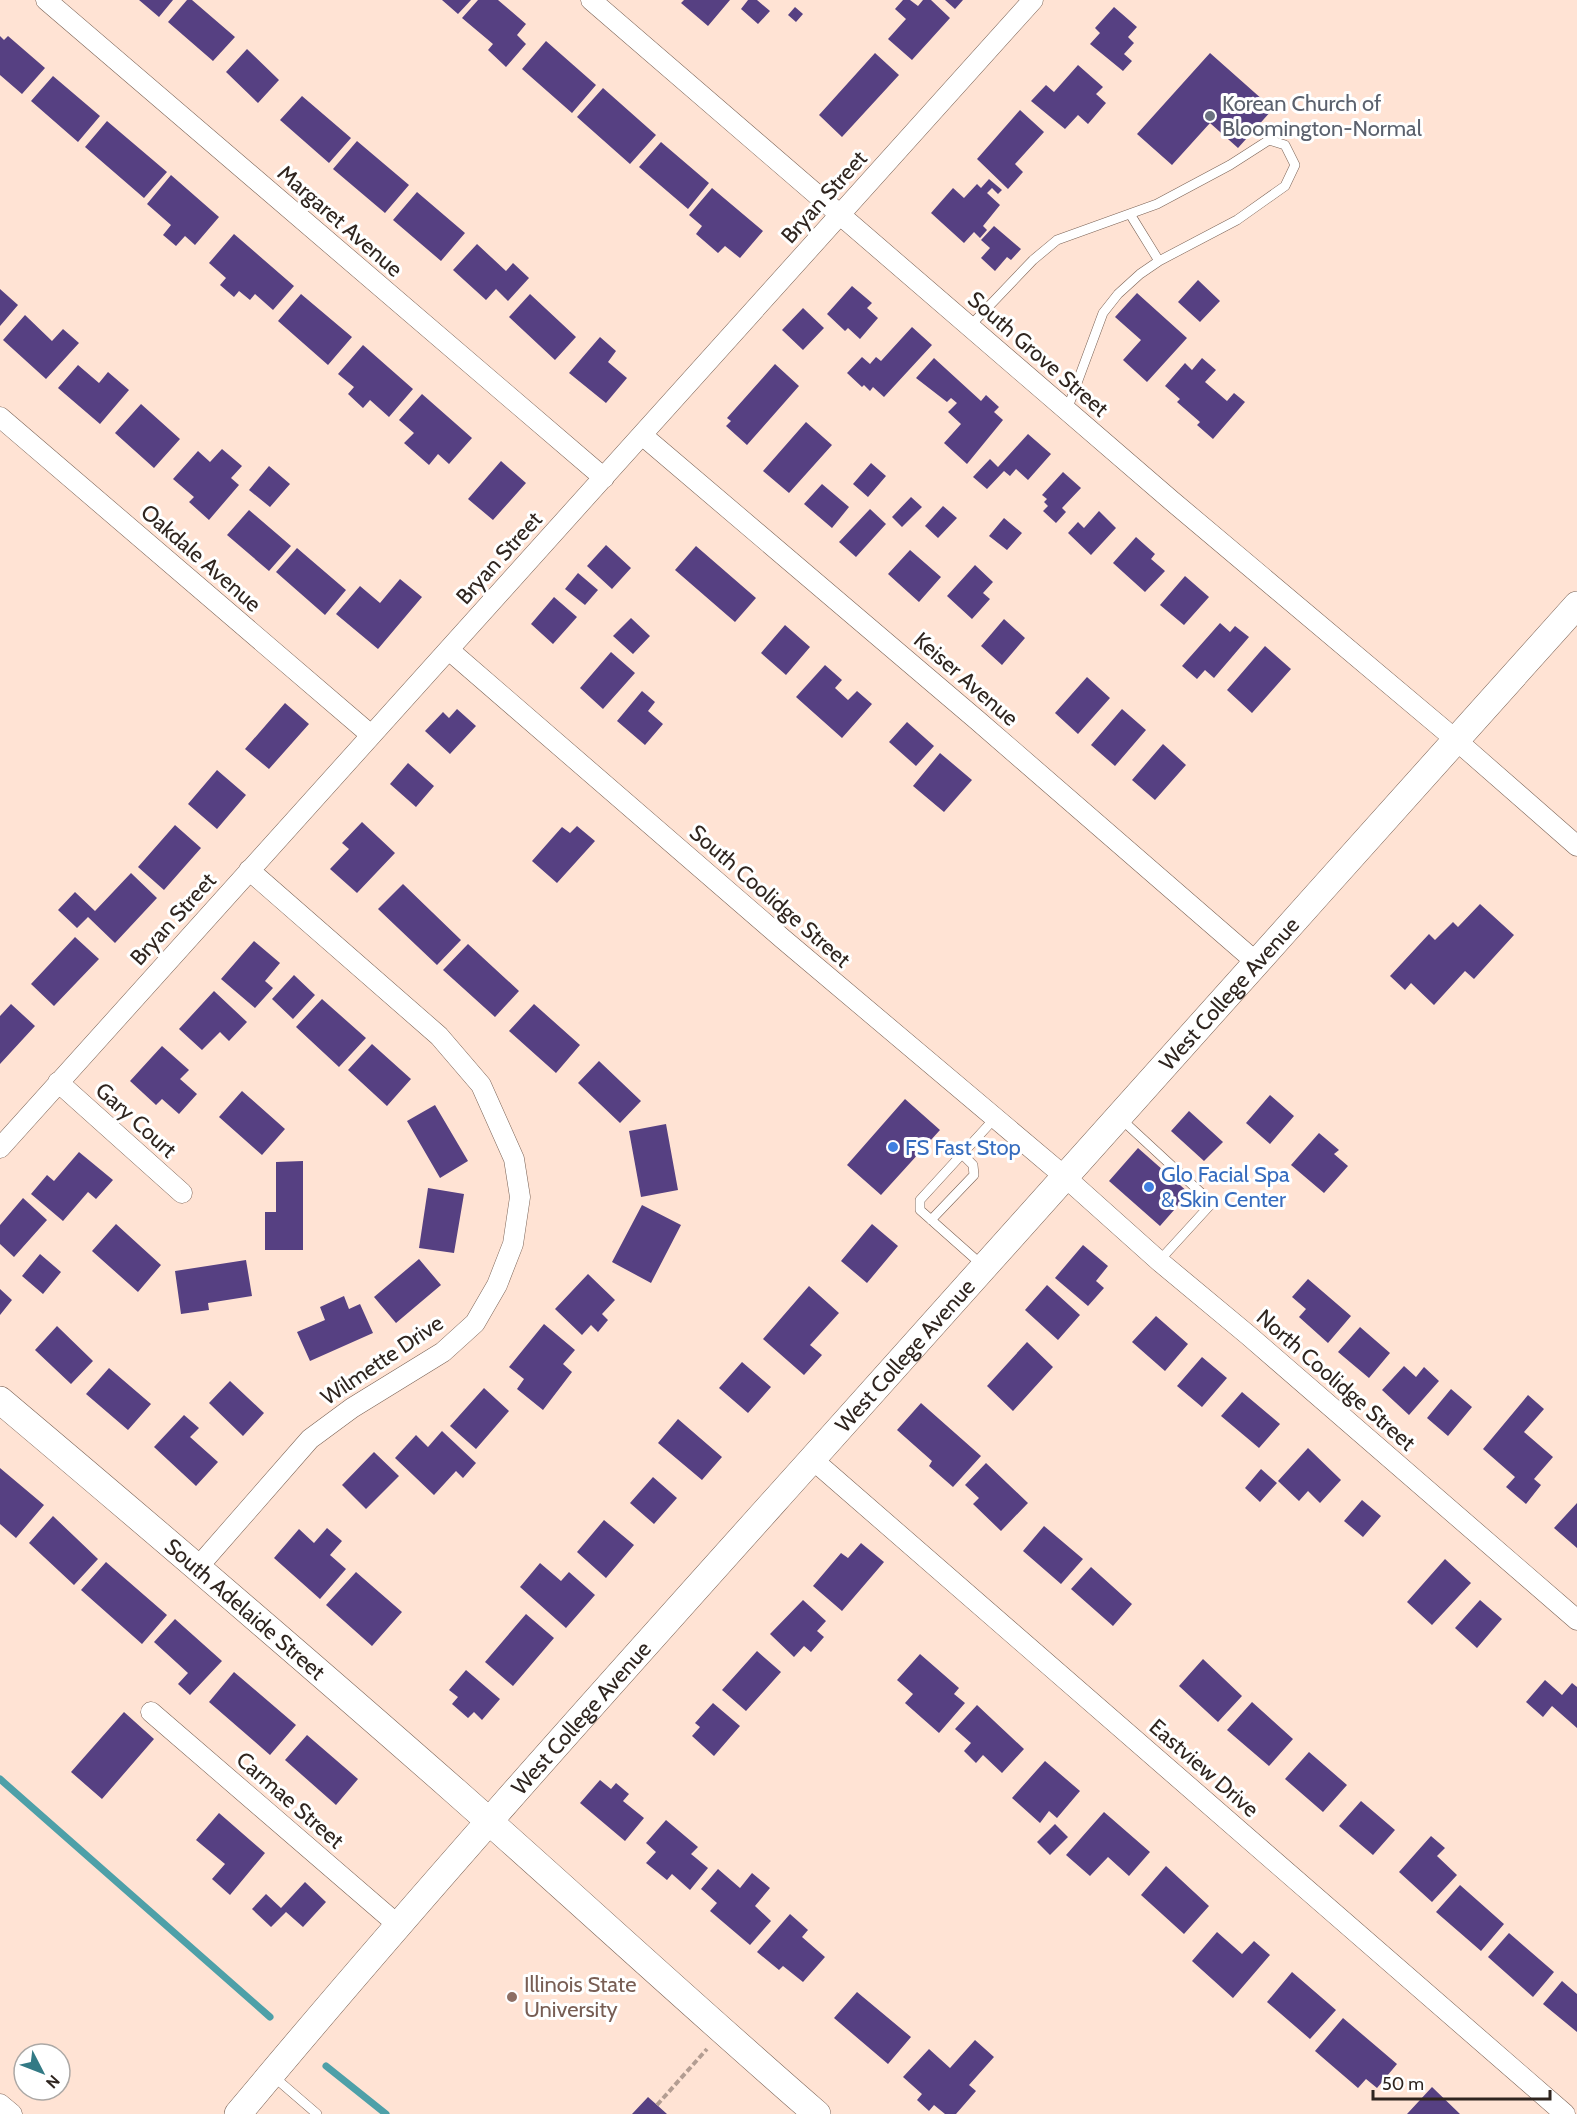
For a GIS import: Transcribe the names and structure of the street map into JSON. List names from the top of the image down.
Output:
{
  "streets": {
    "main road": ["West College Avenue", "South Adelaide Street"],
    "street": [
      "Bryan Street",
      "Margaret Avenue",
      "South Grove Street",
      "Oakdale Avenue",
      "Keiser Avenue",
      "South Coolidge Street",
      "Gary Court",
      "Wilmette Drive",
      "North Coolidge Street",
      "Eastview Drive",
      "Carmae Street"
    ]
  },
  "crossings": [
    ["Bryan Street", "Margaret Avenue"],
    ["Bryan Street", "South Grove Street"],
    ["Bryan Street", "Oakdale Avenue"],
    ["Bryan Street", "Keiser Avenue"],
    ["Bryan Street", "South Coolidge Street"],
    ["Bryan Street", "Gary Court"],
    ["Bryan Street", "Wilmette Drive"],
    ["South Grove Street", "West College Avenue"],
    ["Keiser Avenue", "West College Avenue"],
    ["South Coolidge Street", "West College Avenue"],
    ["South Coolidge Street", "North Coolidge Street"],
    ["West College Avenue", "North Coolidge Street"],
    ["West College Avenue", "South Adelaide Street"],
    ["West College Avenue", "Eastview Drive"],
    ["West College Avenue", "Carmae Street"],
    ["Wilmette Drive", "South Adelaide Street"]
  ],
  "places": [
    "Korean Church of Bloomington-Normal",
    "FS Fast Stop",
    "Glo Facial Spa & Skin Center",
    "Illinois State University"
  ],
  "scale_bar": "50 m",
  "north": "bottom right"
}
